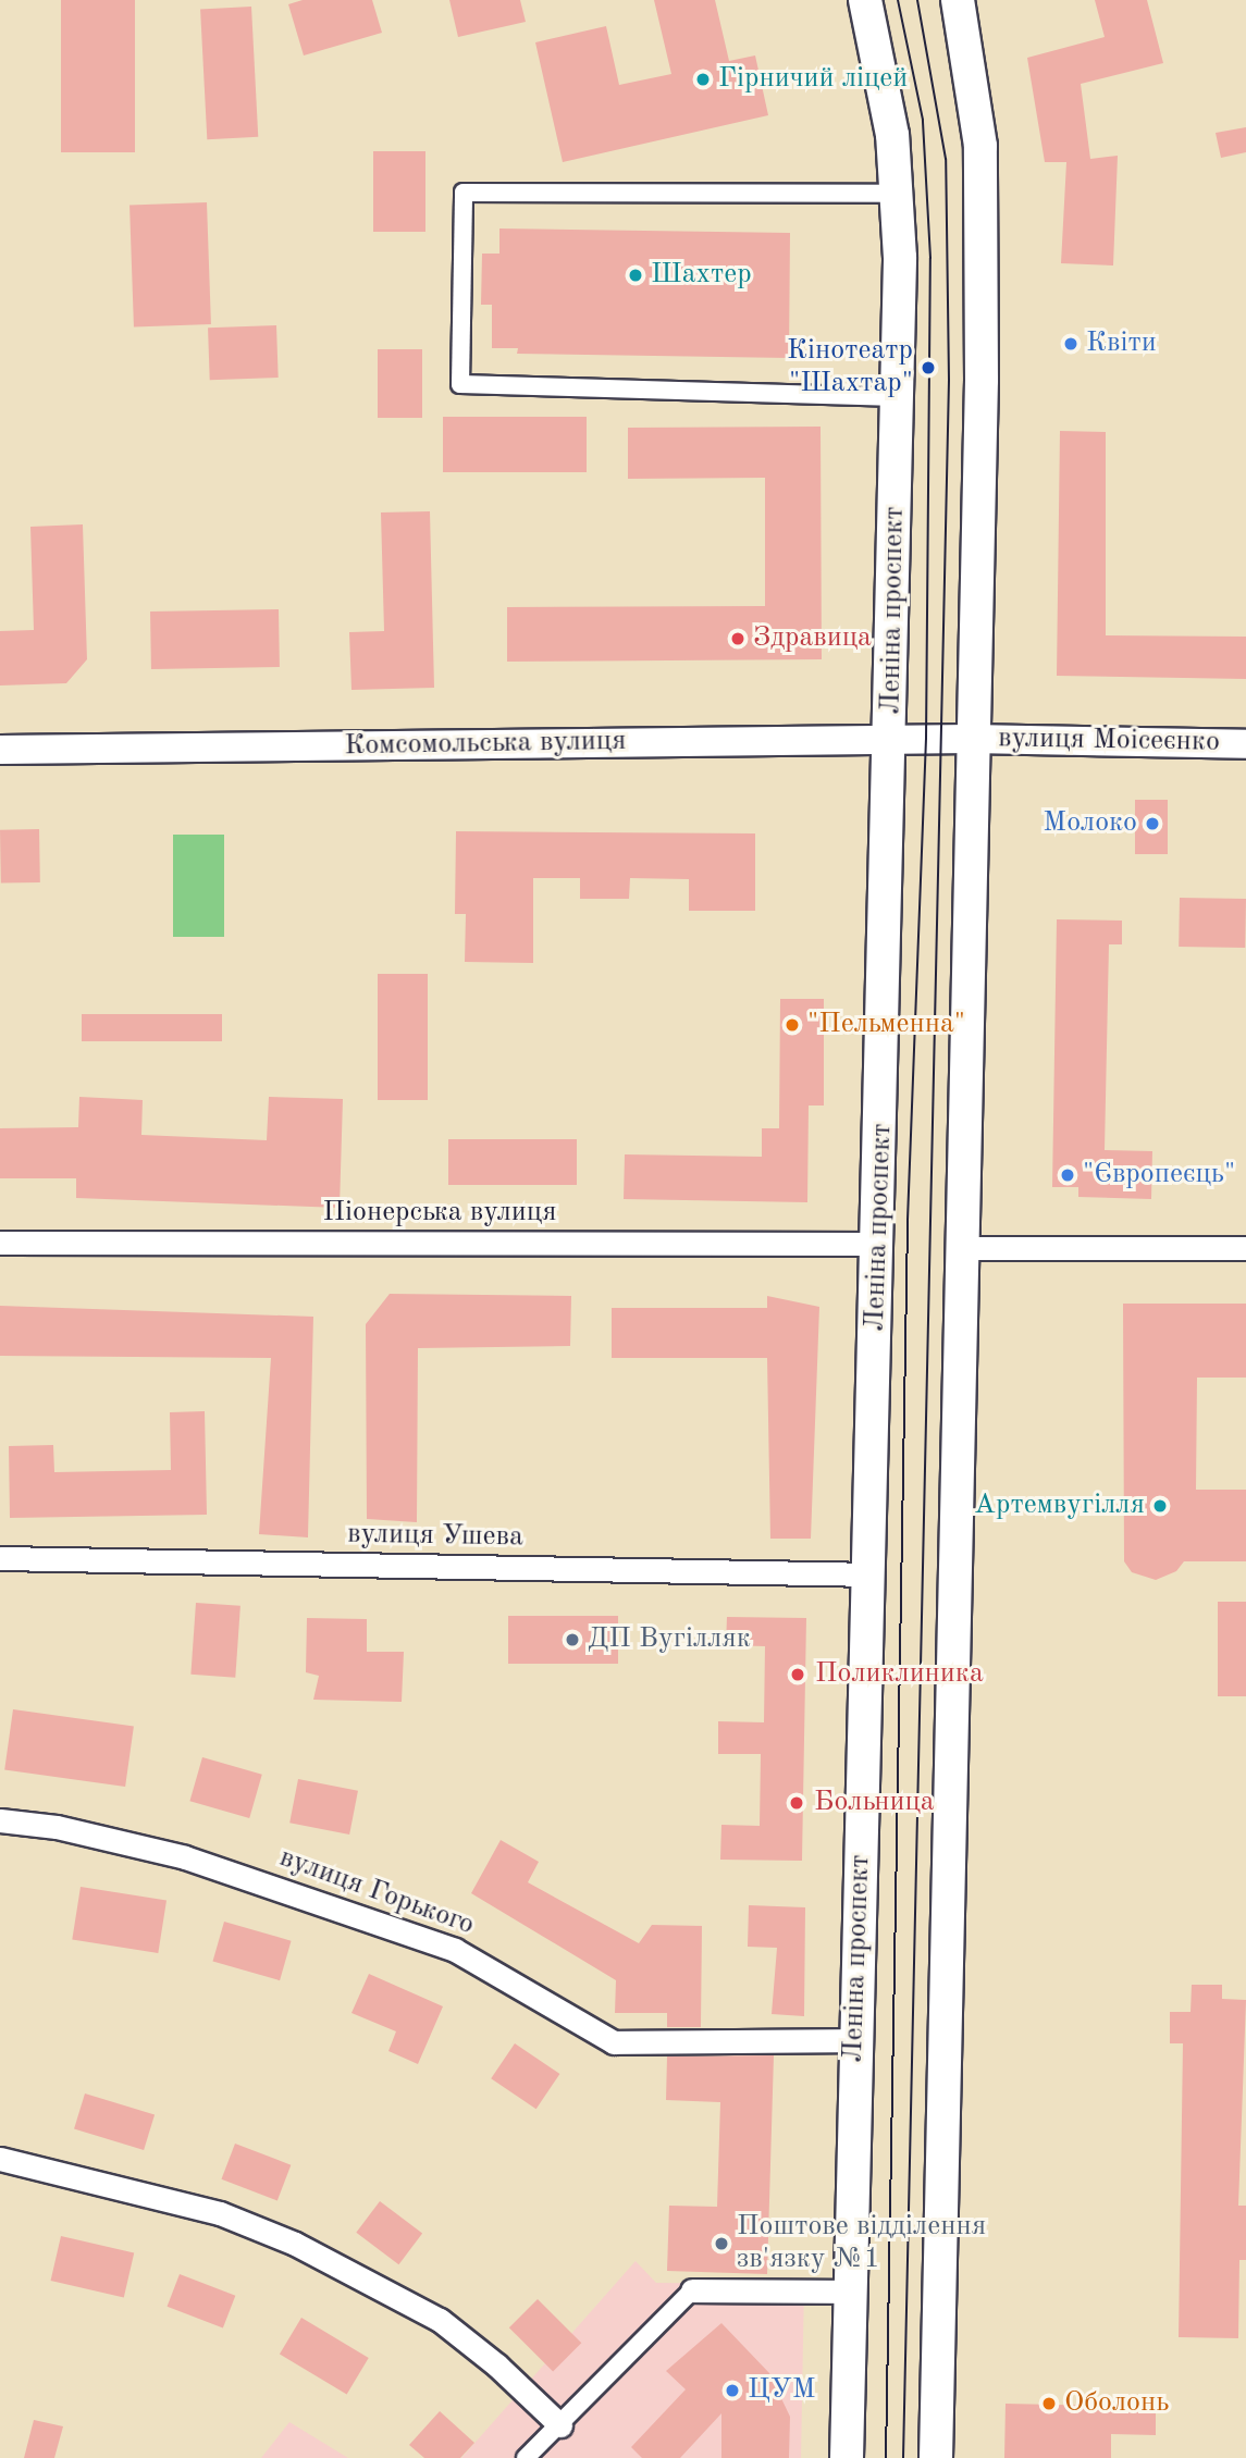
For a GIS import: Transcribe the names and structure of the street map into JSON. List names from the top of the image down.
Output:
{
  "streets": {
    "main road": ["Леніна проспект"],
    "street": [
      "вулиця Моісеєнко",
      "Комсомольська вулиця",
      "Піонерська вулиця",
      "вулиця Ушева",
      "вулиця Горького"
    ]
  },
  "crossings": [
    ["Леніна проспект", "Комсомольська вулиця"],
    ["Леніна проспект", "Піонерська вулиця"],
    ["Леніна проспект", "вулиця Ушева"],
    ["Леніна проспект", "вулиця Горького"],
    ["вулиця Моісеєнко", "Комсомольська вулиця"]
  ],
  "places": [
    "Гірничий ліцей",
    "Шахтер",
    "Квіти",
    "Кінотеатр \"Шахтар\"",
    "Здравица",
    "Молоко",
    "\"Пельменна\"",
    "\"Європеєць\"",
    "Артемвугілля",
    "ДП Вугілляк",
    "Поликлиника",
    "Больница",
    "Поштове відділення зв'язку №1",
    "ЦУМ",
    "Оболонь"
  ]
}
